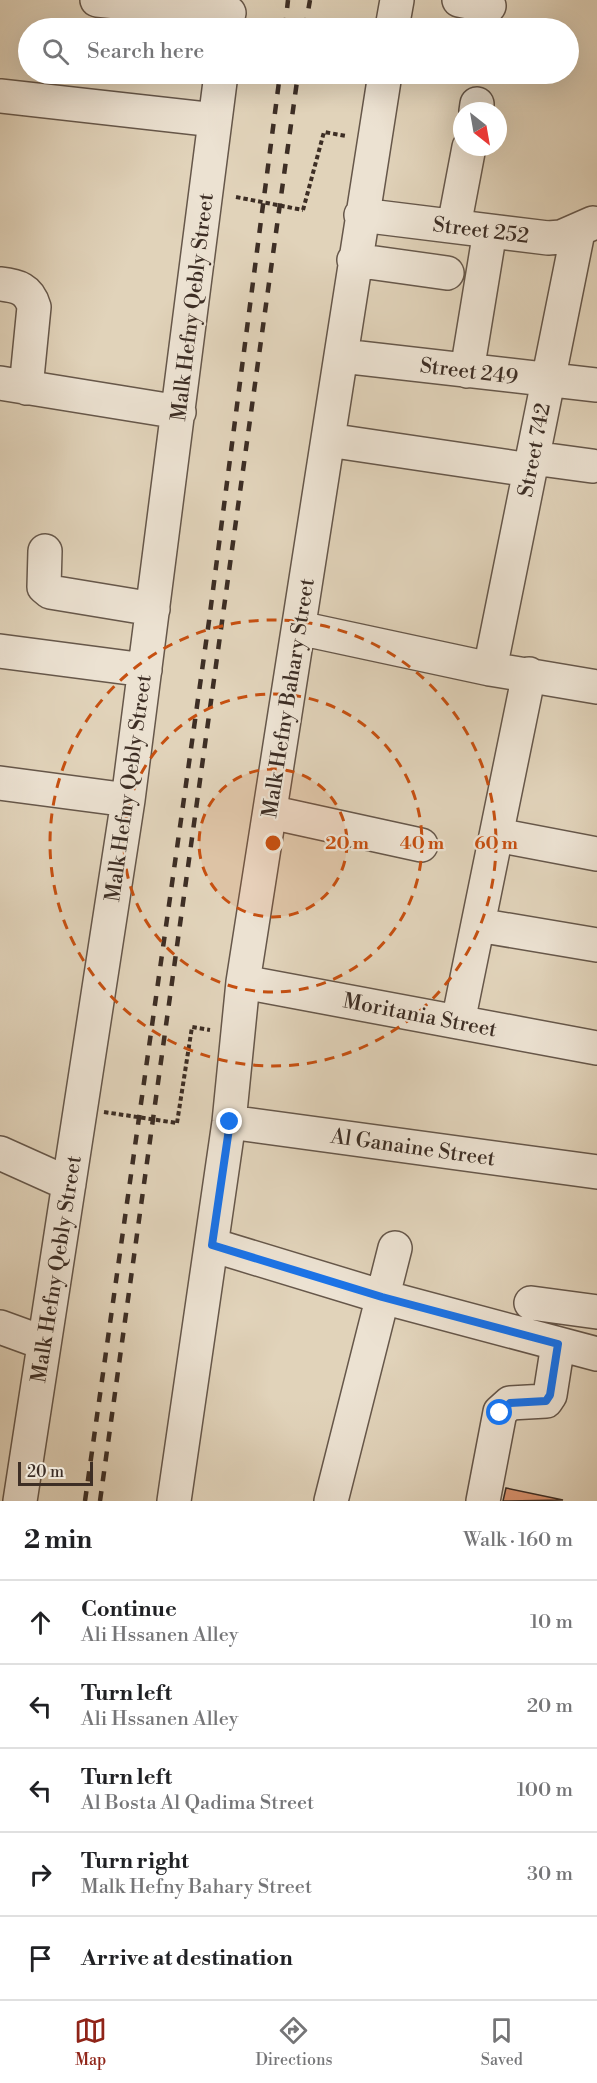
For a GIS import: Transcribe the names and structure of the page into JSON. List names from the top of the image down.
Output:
{
  "streets": {
    "street": [
      "Street 252",
      "Malk Hefny Qebly Street",
      "Street 249",
      "Street 742",
      "Malk Hefny Bahary Street",
      "Moritania Street",
      "Al Ganaine Street"
    ]
  },
  "crossings": [
    ["Street 252", "Street 742"],
    ["Street 252", "Malk Hefny Bahary Street"],
    ["Street 249", "Street 742"],
    ["Street 249", "Malk Hefny Bahary Street"],
    ["Malk Hefny Bahary Street", "Moritania Street"],
    ["Malk Hefny Bahary Street", "Al Ganaine Street"]
  ],
  "scale_bar": "20 m",
  "north": "bottom right",
  "page": {
    "search": "Search here",
    "scale": "20 m",
    "heading": ["2 min", "Walk · 160 m"],
    "list": [
      ["Continue", "Ali Hssanen Alley", "10 m"],
      ["Turn left", "Ali Hssanen Alley", "20 m"],
      ["Turn left", "Al Bosta Al Qadima Street", "100 m"],
      ["Turn right", "Malk Hefny Bahary Street", "30 m"],
      "Arrive at destination"
    ],
    "nav": ["Map", "Directions", "Saved"]
  },
  "rings": ["20 m", "40 m", "60 m"]
}
